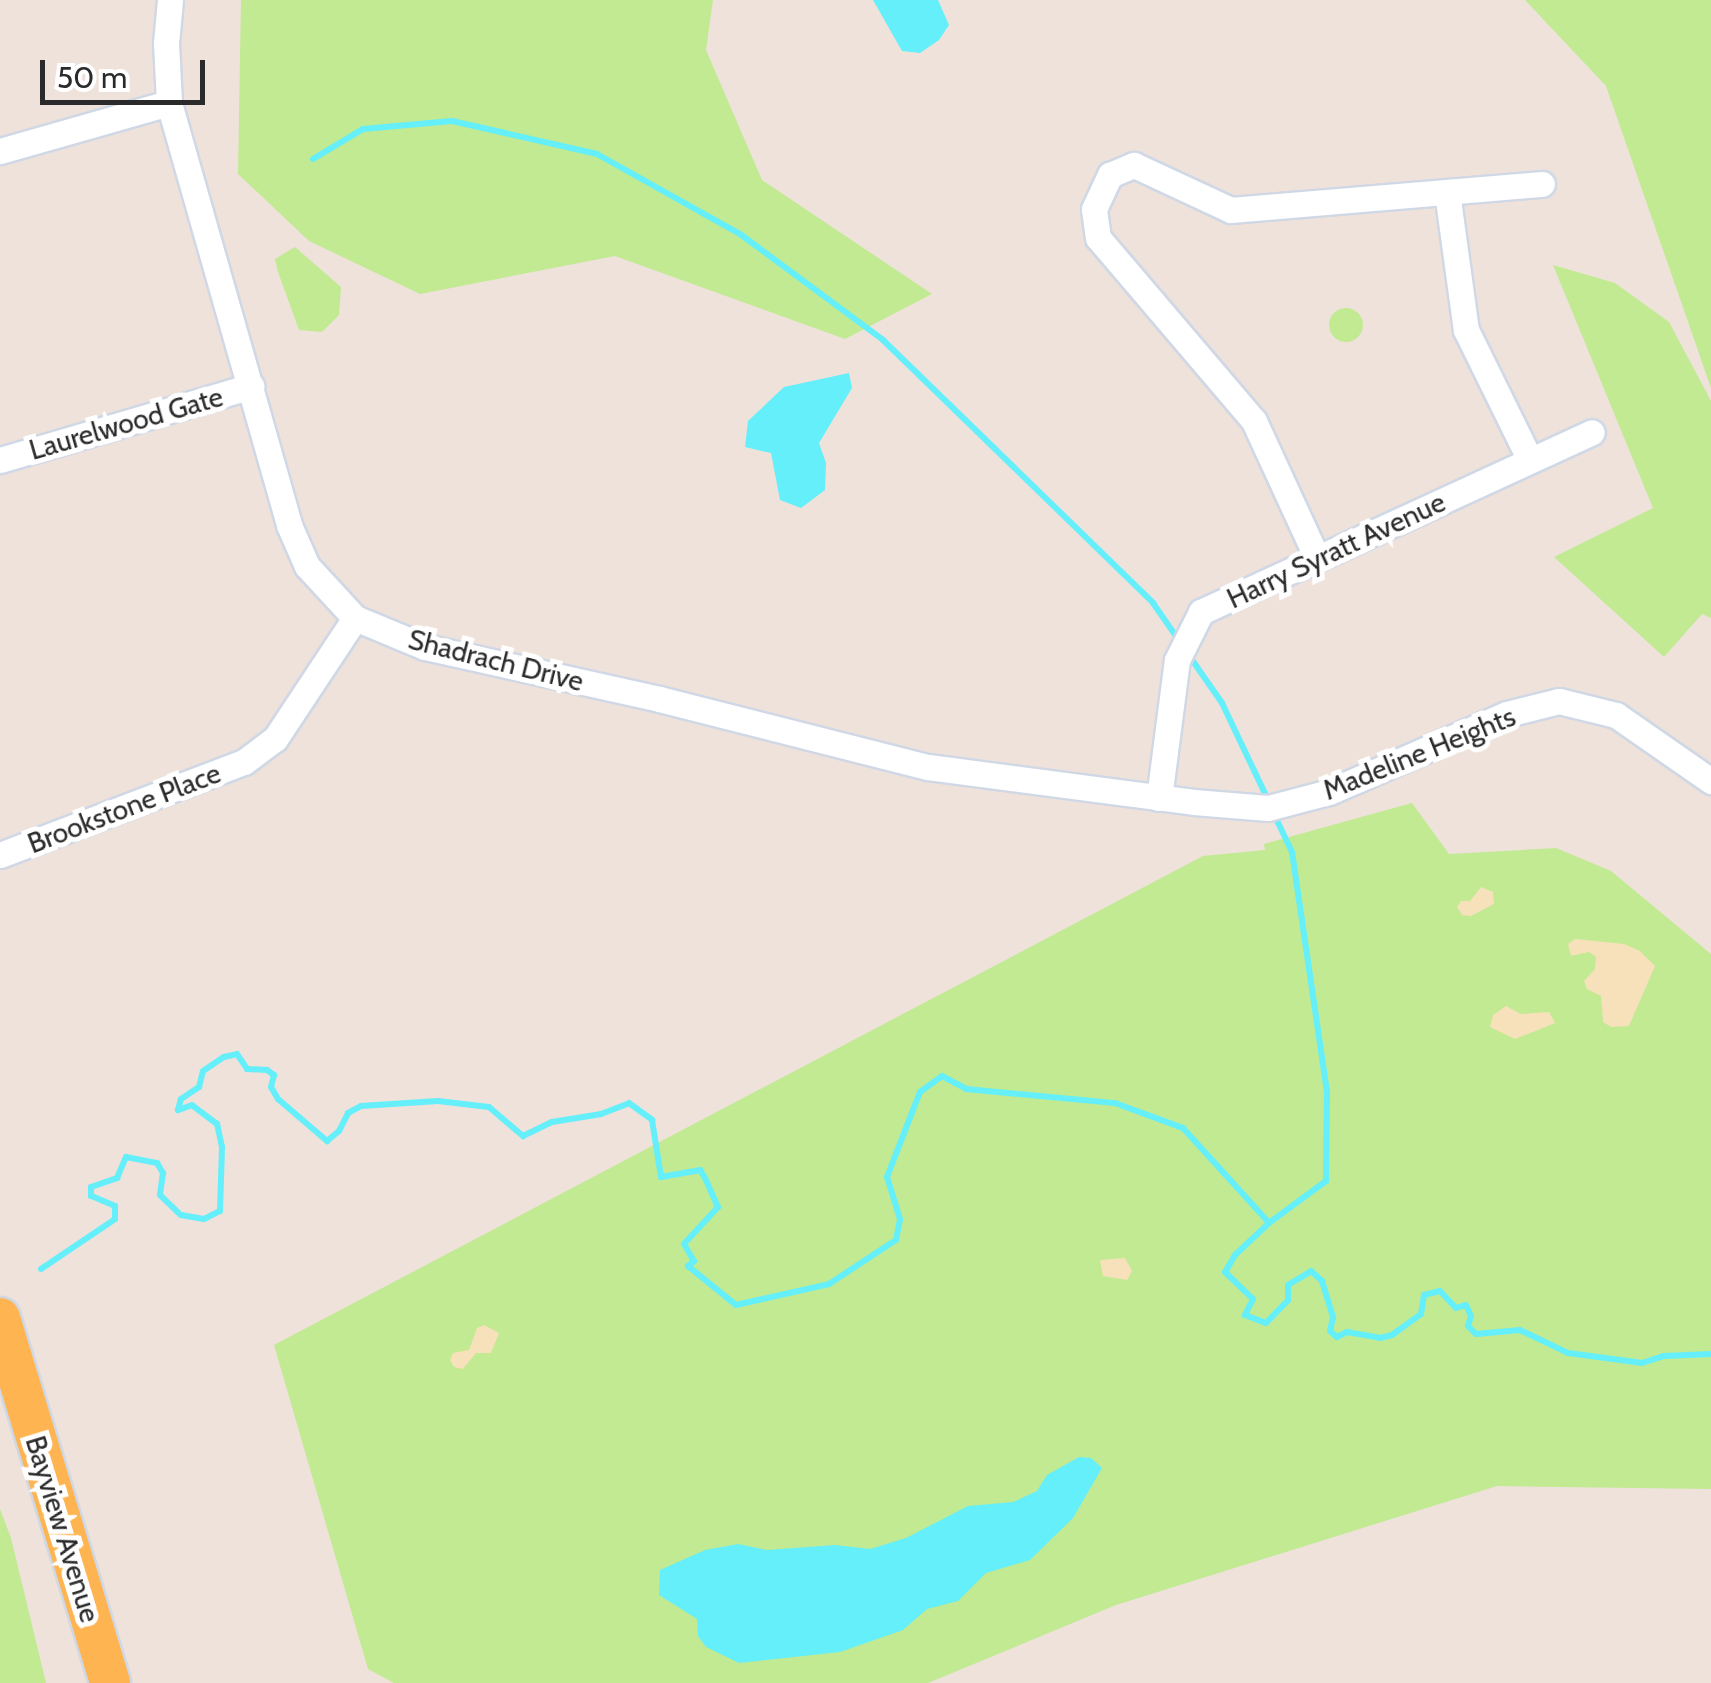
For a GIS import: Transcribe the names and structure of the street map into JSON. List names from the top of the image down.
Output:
{
  "streets": {
    "main road": ["Bayview Avenue"],
    "street": [
      "Laurelwood Gate",
      "Harry Syratt Avenue",
      "Shadrach Drive",
      "Madeline Heights",
      "Brookstone Place"
    ]
  },
  "crossings": [
    ["Laurelwood Gate", "Shadrach Drive"],
    ["Harry Syratt Avenue", "Madeline Heights"],
    ["Shadrach Drive", "Madeline Heights"],
    ["Shadrach Drive", "Brookstone Place"]
  ],
  "scale_bar": "50 m"
}
